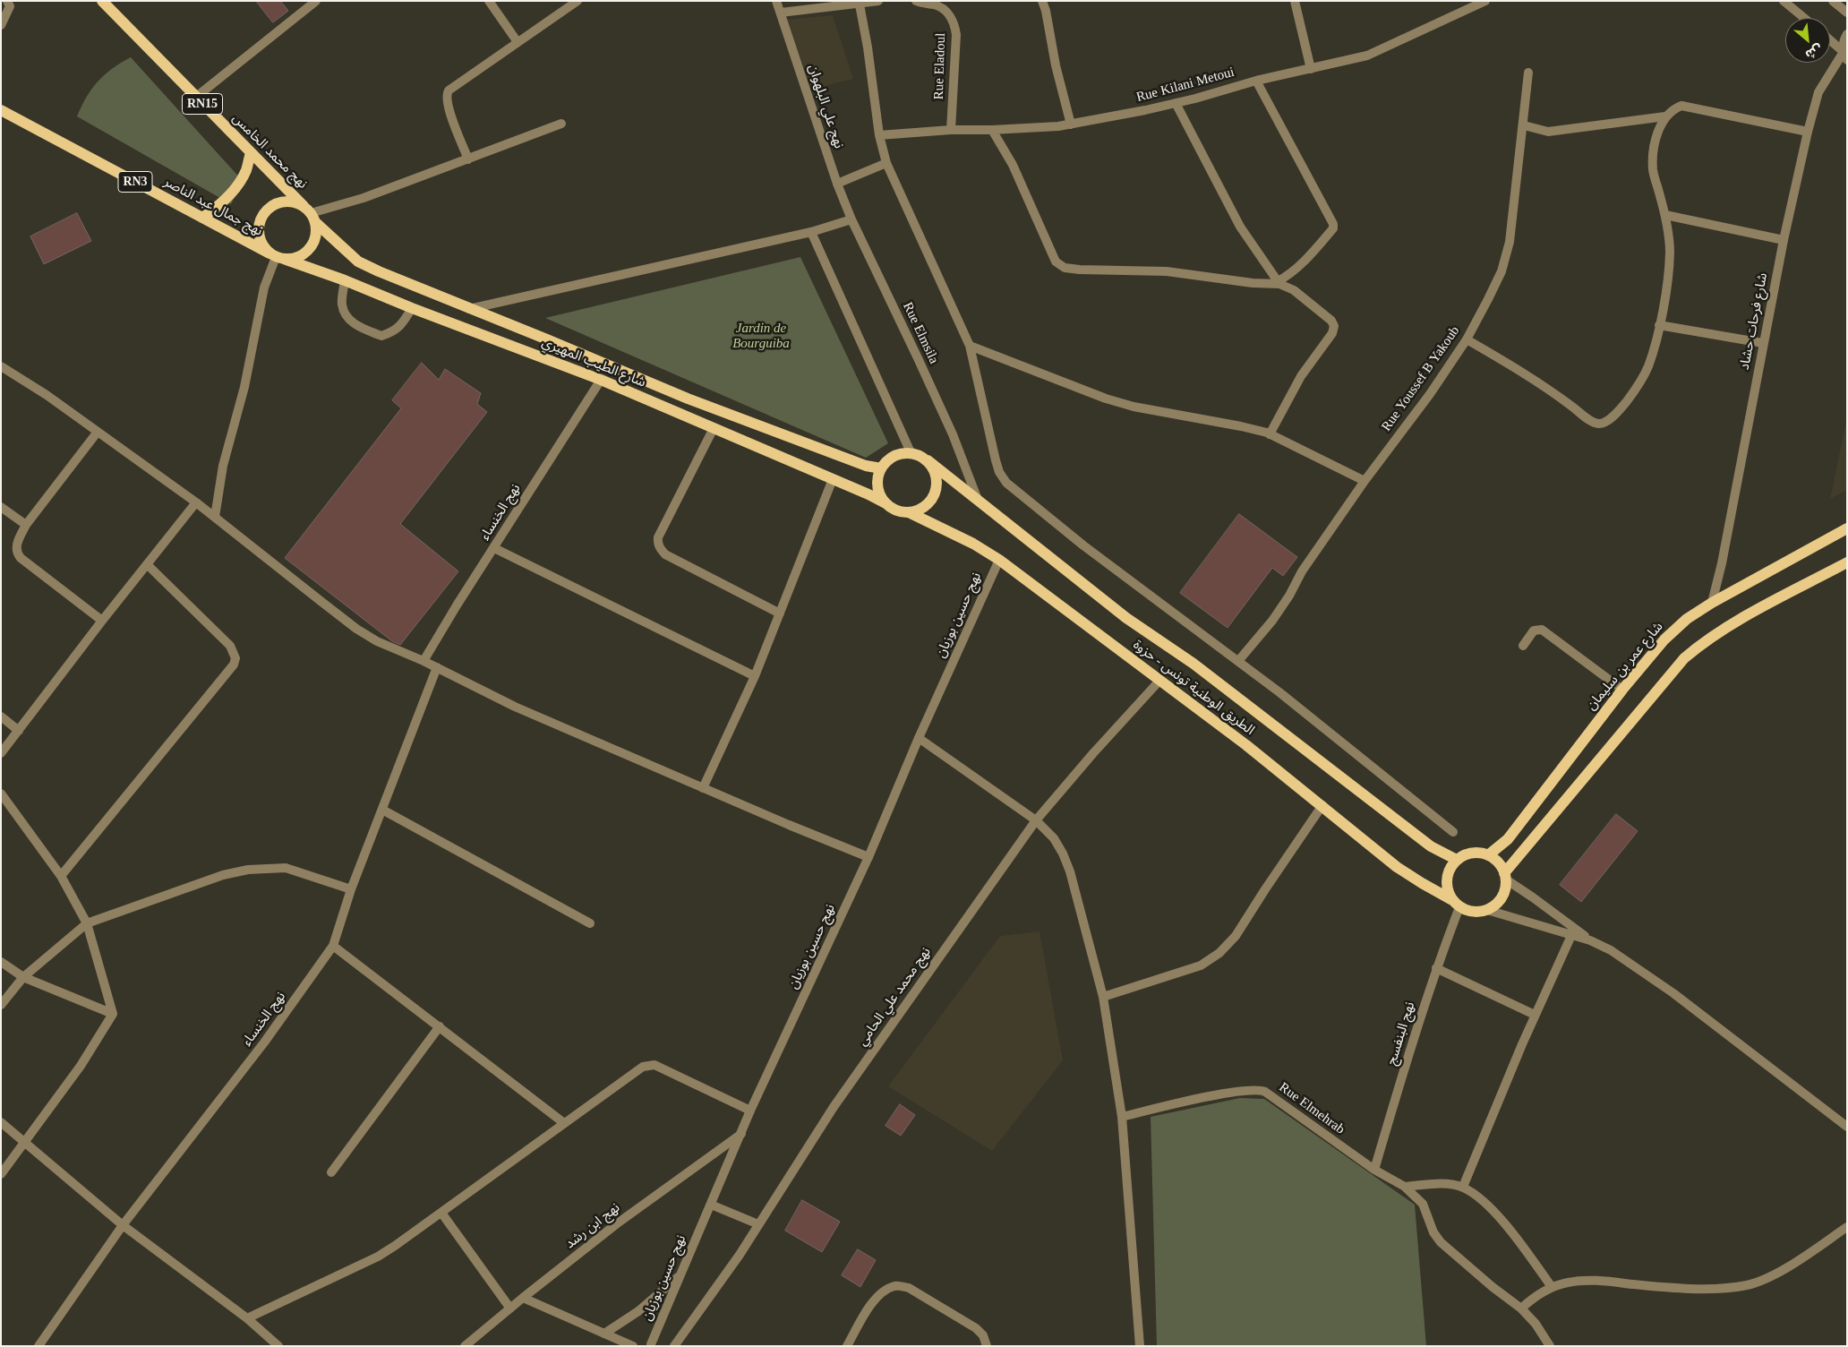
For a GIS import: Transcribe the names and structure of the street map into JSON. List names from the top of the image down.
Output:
{
  "streets": {
    "main road": [
      "RN15",
      "نهج محمد الخامس",
      "RN3",
      "نهج جمال عبد الناصر",
      "شارع الطيب المهيري",
      "شارع عمر بن سليمان",
      "الطريق الوطنية تونس - حزوة"
    ],
    "street": [
      "Rue Eladoul",
      "Rue Kilani Metoui",
      "نهج علي البلهوان",
      "شارع فرحات حشاد",
      "Rue Elmsila",
      "Rue Youssef B Yakoub",
      "نهج الخنساء",
      "نهج حسين بوزيان",
      "نهج محمد علي الحامي",
      "نهج البنفسج",
      "Rue Elmehrab",
      "نهج ابن رشد"
    ]
  },
  "crossings": [
    ["Rue Eladoul", "Rue Kilani Metoui"],
    ["نهج علي البلهوان", "Rue Elmsila"],
    ["نهج محمد الخامس", "نهج جمال عبد الناصر"],
    ["نهج محمد الخامس", "شارع الطيب المهيري"],
    ["نهج جمال عبد الناصر", "شارع الطيب المهيري"],
    ["شارع فرحات حشاد", "شارع عمر بن سليمان"],
    ["Rue Elmsila", "الطريق الوطنية تونس - حزوة"],
    ["شارع الطيب المهيري", "نهج الخنساء"],
    ["شارع الطيب المهيري", "الطريق الوطنية تونس - حزوة"],
    ["نهج حسين بوزيان", "الطريق الوطنية تونس - حزوة"],
    ["نهج حسين بوزيان", "نهج ابن رشد"],
    ["شارع عمر بن سليمان", "الطريق الوطنية تونس - حزوة"],
    ["شارع عمر بن سليمان", "نهج البنفسج"],
    ["الطريق الوطنية تونس - حزوة", "نهج محمد علي الحامي"],
    ["الطريق الوطنية تونس - حزوة", "نهج البنفسج"],
    ["نهج البنفسج", "Rue Elmehrab"]
  ],
  "parks": ["Jardin de Bourguiba"],
  "north": "bottom right"
}
